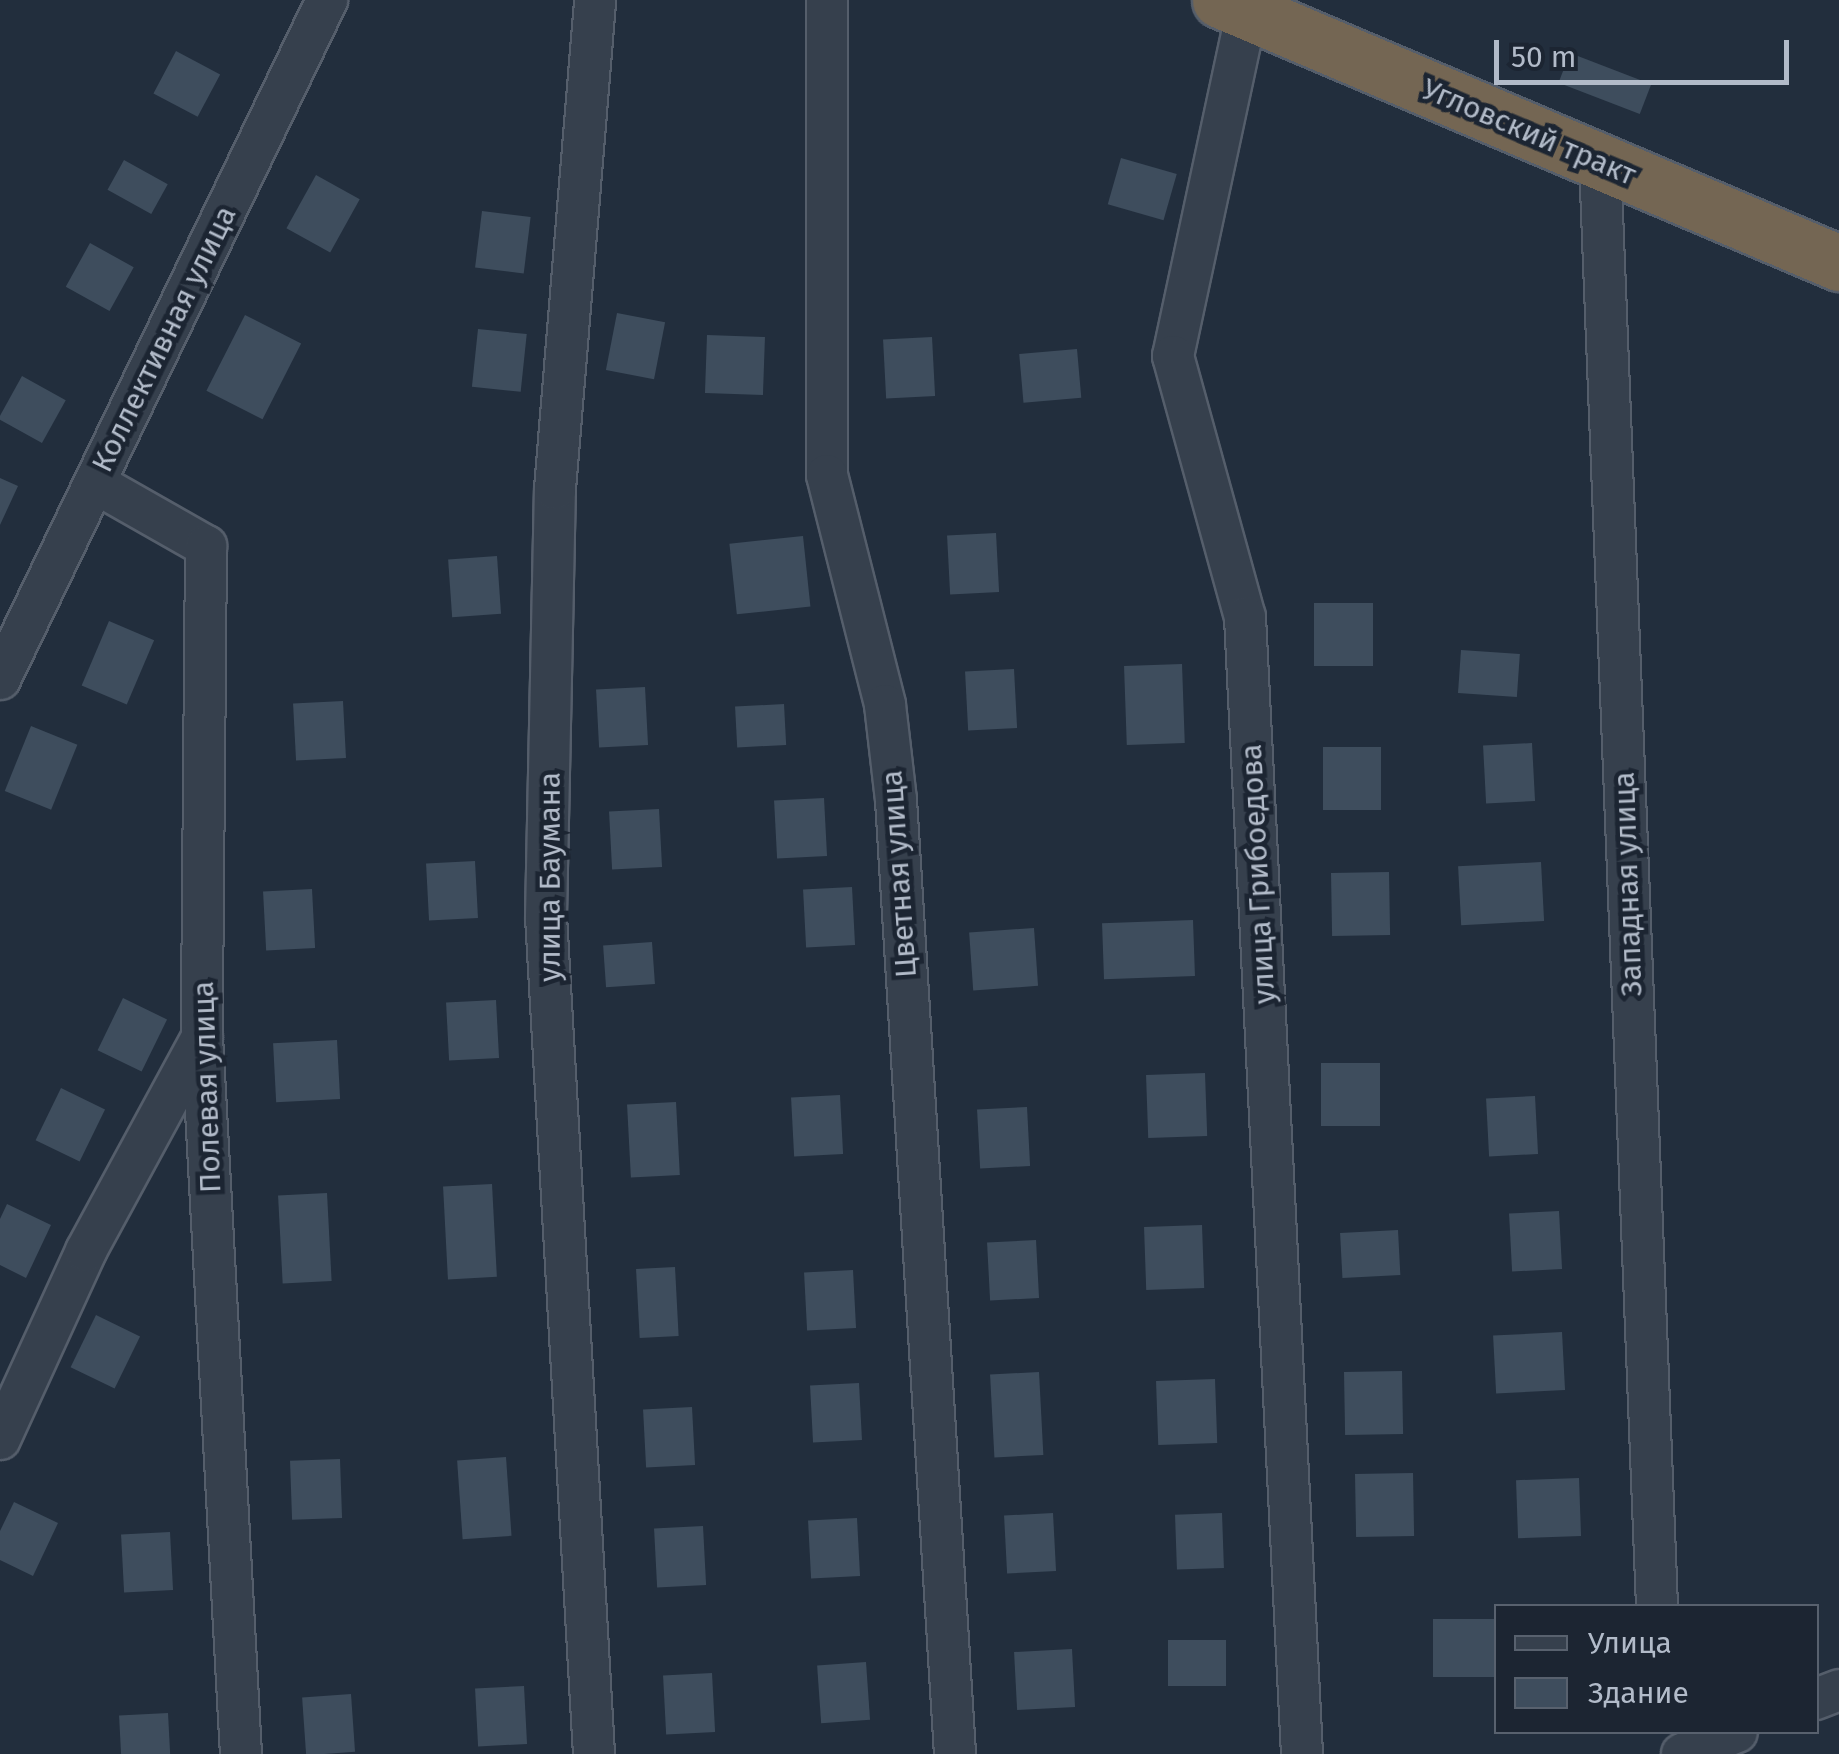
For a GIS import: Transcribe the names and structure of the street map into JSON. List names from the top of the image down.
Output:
{
  "streets": {
    "highway": ["Угловский тракт"],
    "street": [
      "Коллективная улица",
      "Цветная улица",
      "улица Грибоедова",
      "улица Баумана",
      "Западная улица",
      "Полевая улица"
    ]
  },
  "crossings": [
    ["Угловский тракт", "улица Грибоедова"],
    ["Угловский тракт", "Западная улица"],
    ["Коллективная улица", "Полевая улица"]
  ],
  "legend": ["Улица", "Здание"],
  "scale_bar": "50 m"
}
